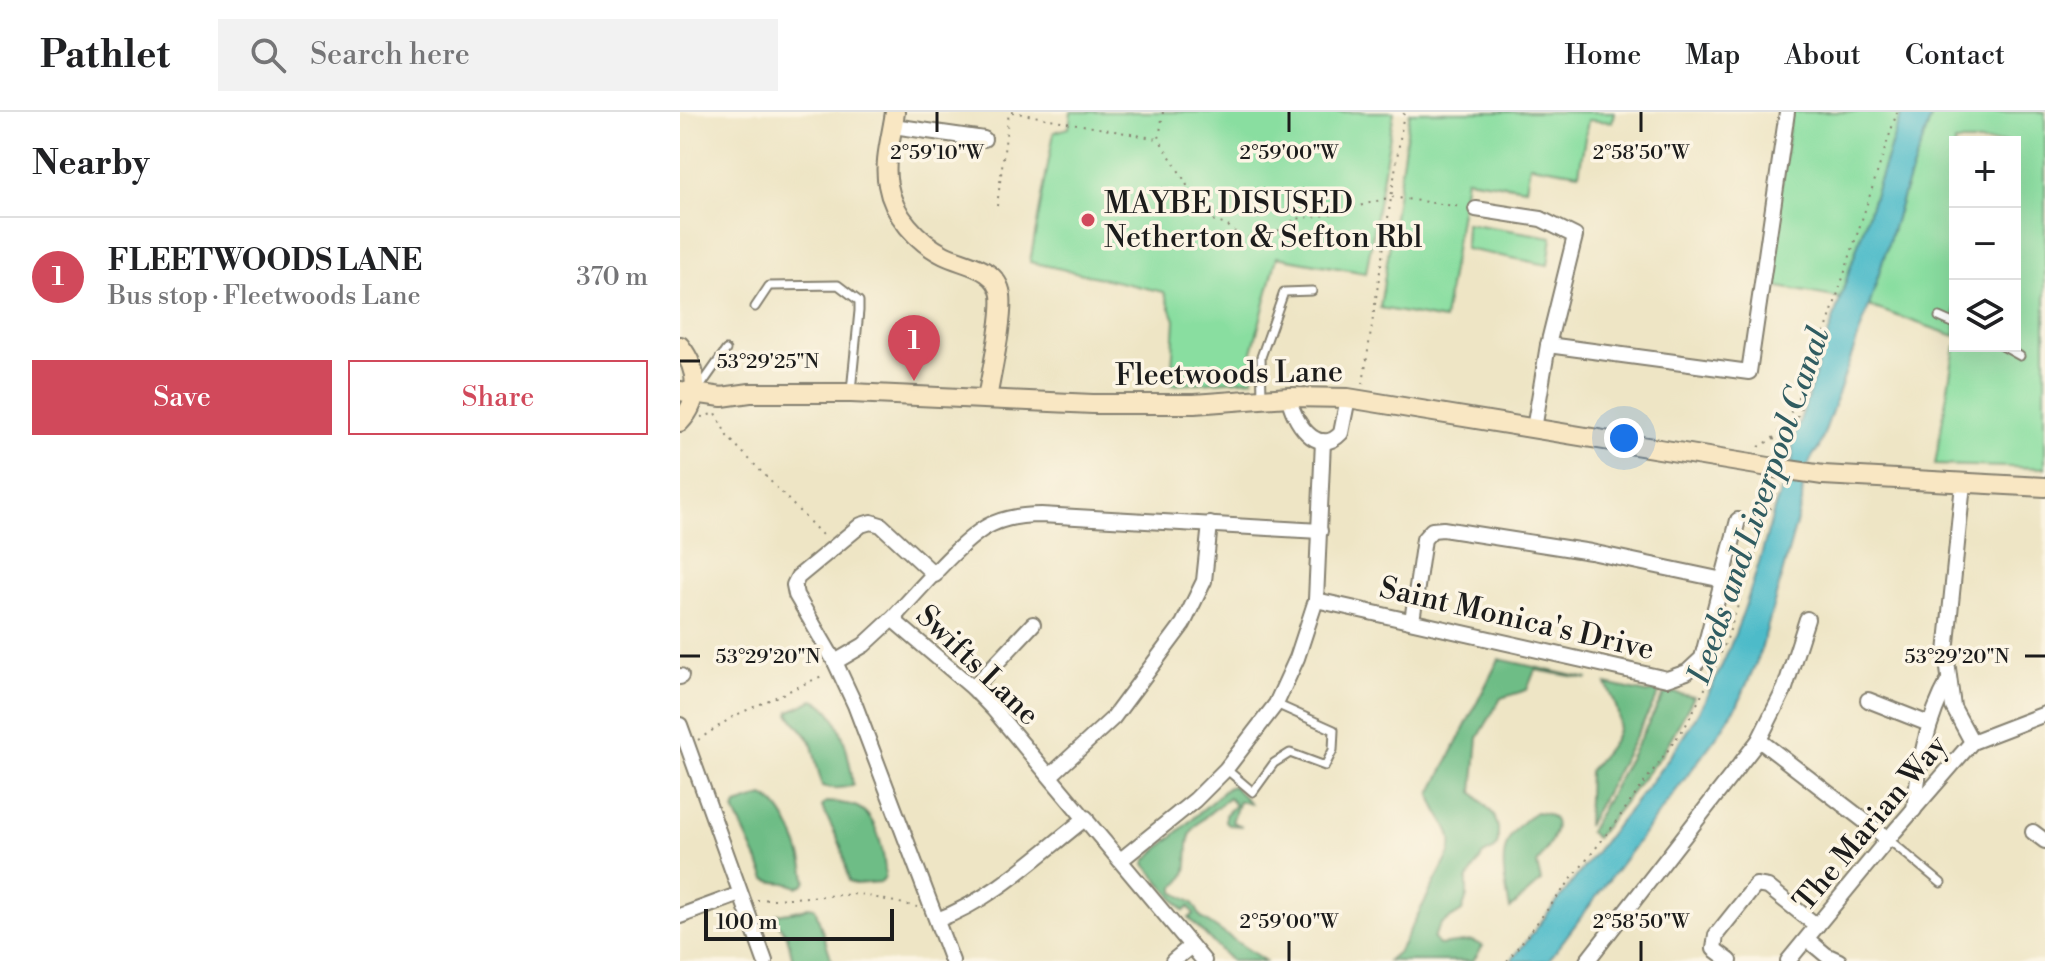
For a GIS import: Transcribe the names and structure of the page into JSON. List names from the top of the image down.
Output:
{
  "streets": {
    "street": [
      "Fleetwoods Lane",
      "Saint Monica's Drive",
      "Swifts Lane",
      "The Marian Way"
    ]
  },
  "water": ["Leeds and Liverpool Canal"],
  "places": ["MAYBE DISUSED Netherton & Sefton Rbl"],
  "scale_bar": "100 m",
  "page": {
    "header": "Pathlet",
    "search": "Search here",
    "nav": [
      "Home",
      "Map",
      "About",
      "Contact"
    ],
    "heading": "Nearby",
    "map_buttons": ["+", "−"],
    "list": [
      {
        "mark": "1",
        "name": "FLEETWOODS LANE",
        "note": "Bus stop · Fleetwoods Lane",
        "value": "370 m"
      }
    ],
    "pins": "1",
    "buttons": ["Save", "Share"],
    "scale": "100 m"
  },
  "coordinates": [
    "2°59'10\"W",
    "2°59'00\"W",
    "2°58'50\"W",
    "53°29'25\"N",
    "53°29'20\"N"
  ]
}
